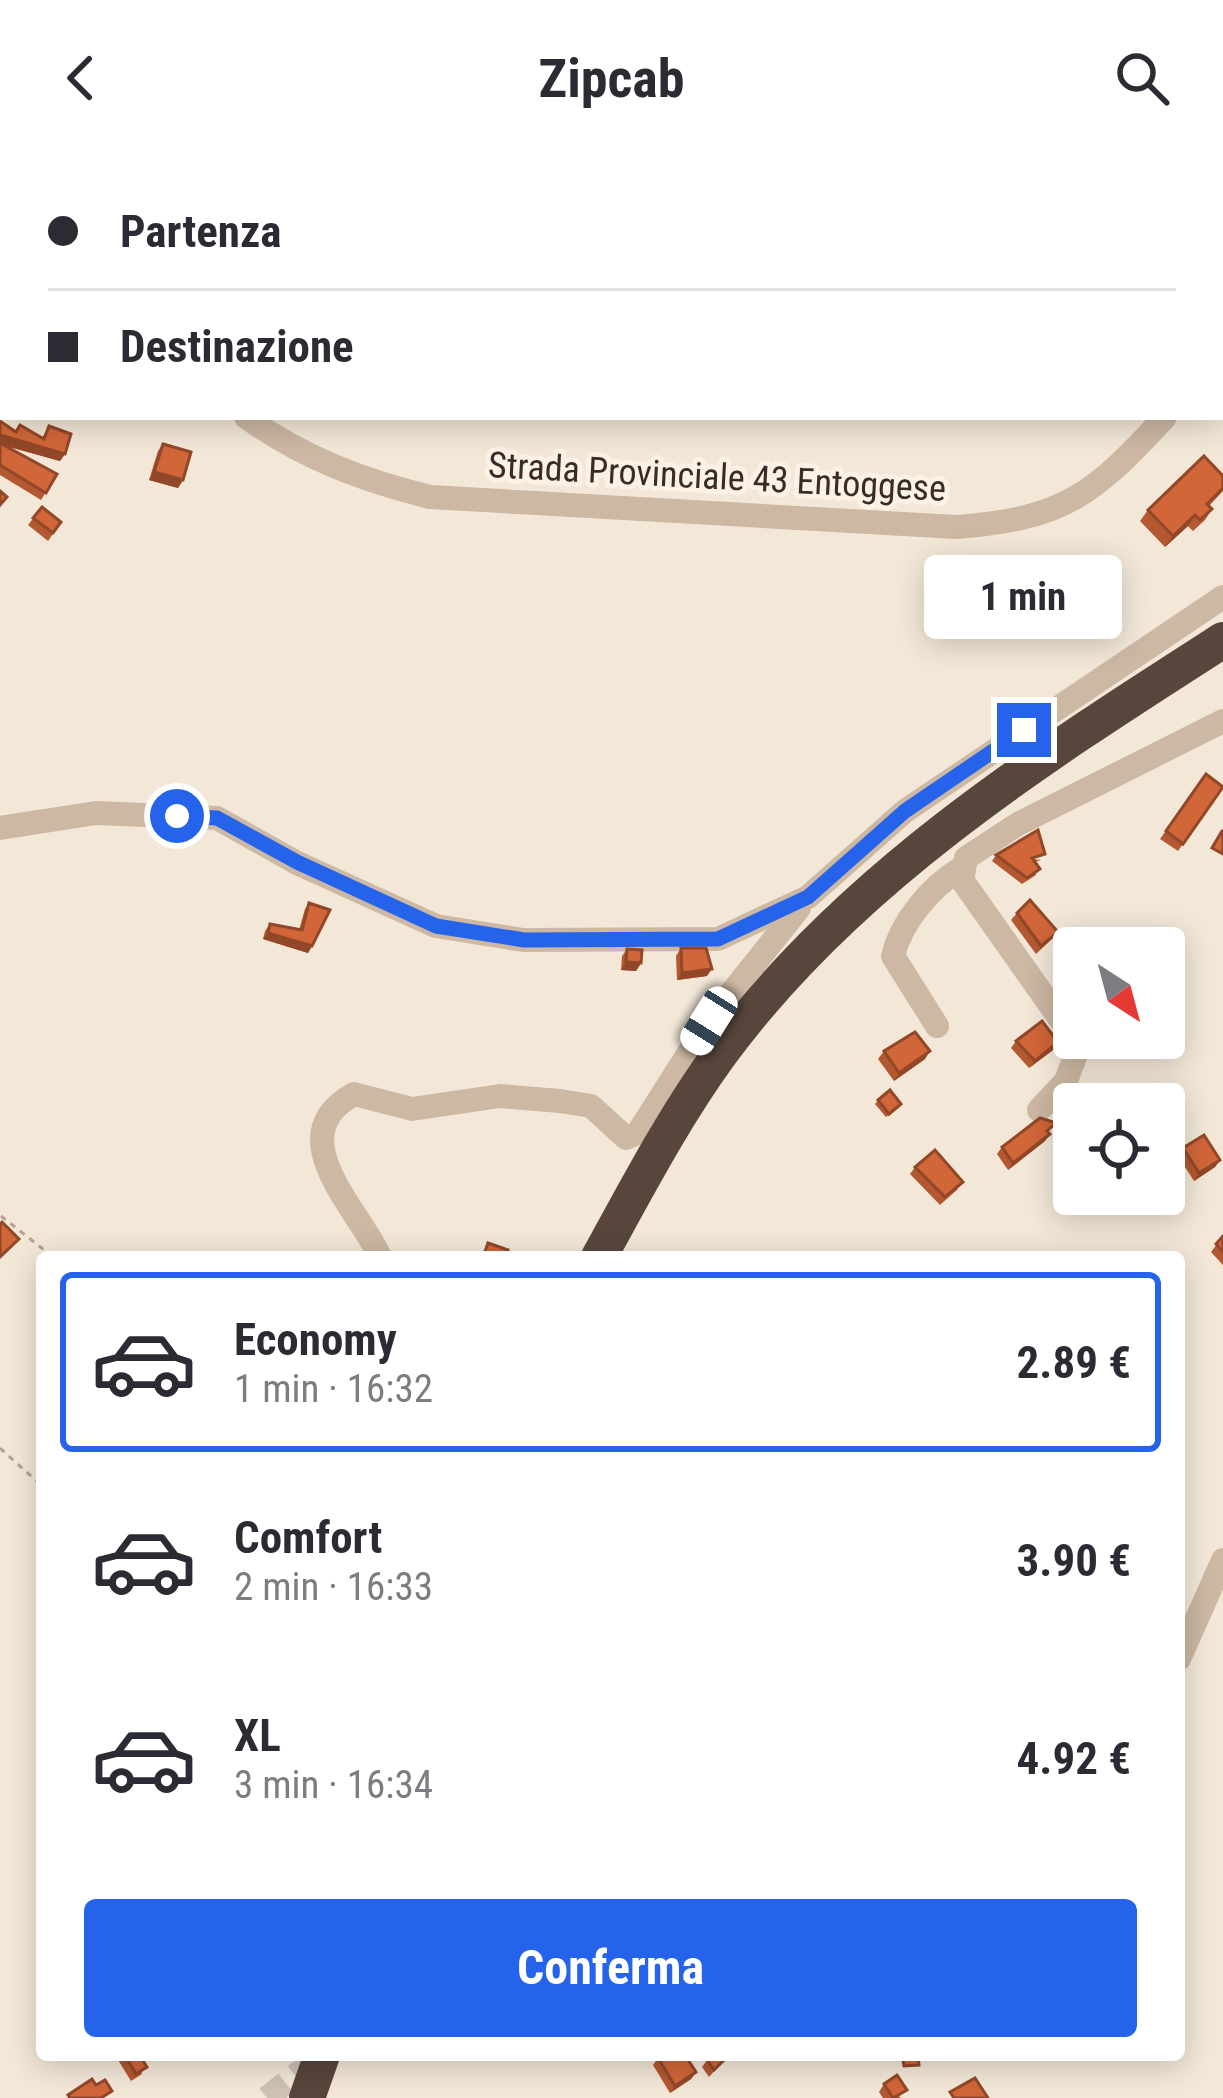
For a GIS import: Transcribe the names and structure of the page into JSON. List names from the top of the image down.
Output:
{
  "streets": {
    "street": ["Strada Provinciale 43 Entoggese"]
  },
  "north": "bottom right",
  "page": {
    "header": "Zipcab",
    "banner": ["Partenza", "Destinazione"],
    "bubble": "1 min",
    "list": [
      {
        "name": "Economy",
        "note": "1 min · 16:32",
        "value": "2.89 €"
      },
      {
        "name": "Comfort",
        "note": "2 min · 16:33",
        "value": "3.90 €"
      },
      {
        "name": "XL",
        "note": "3 min · 16:34",
        "value": "4.92 €"
      }
    ],
    "buttons": "Conferma"
  }
}
